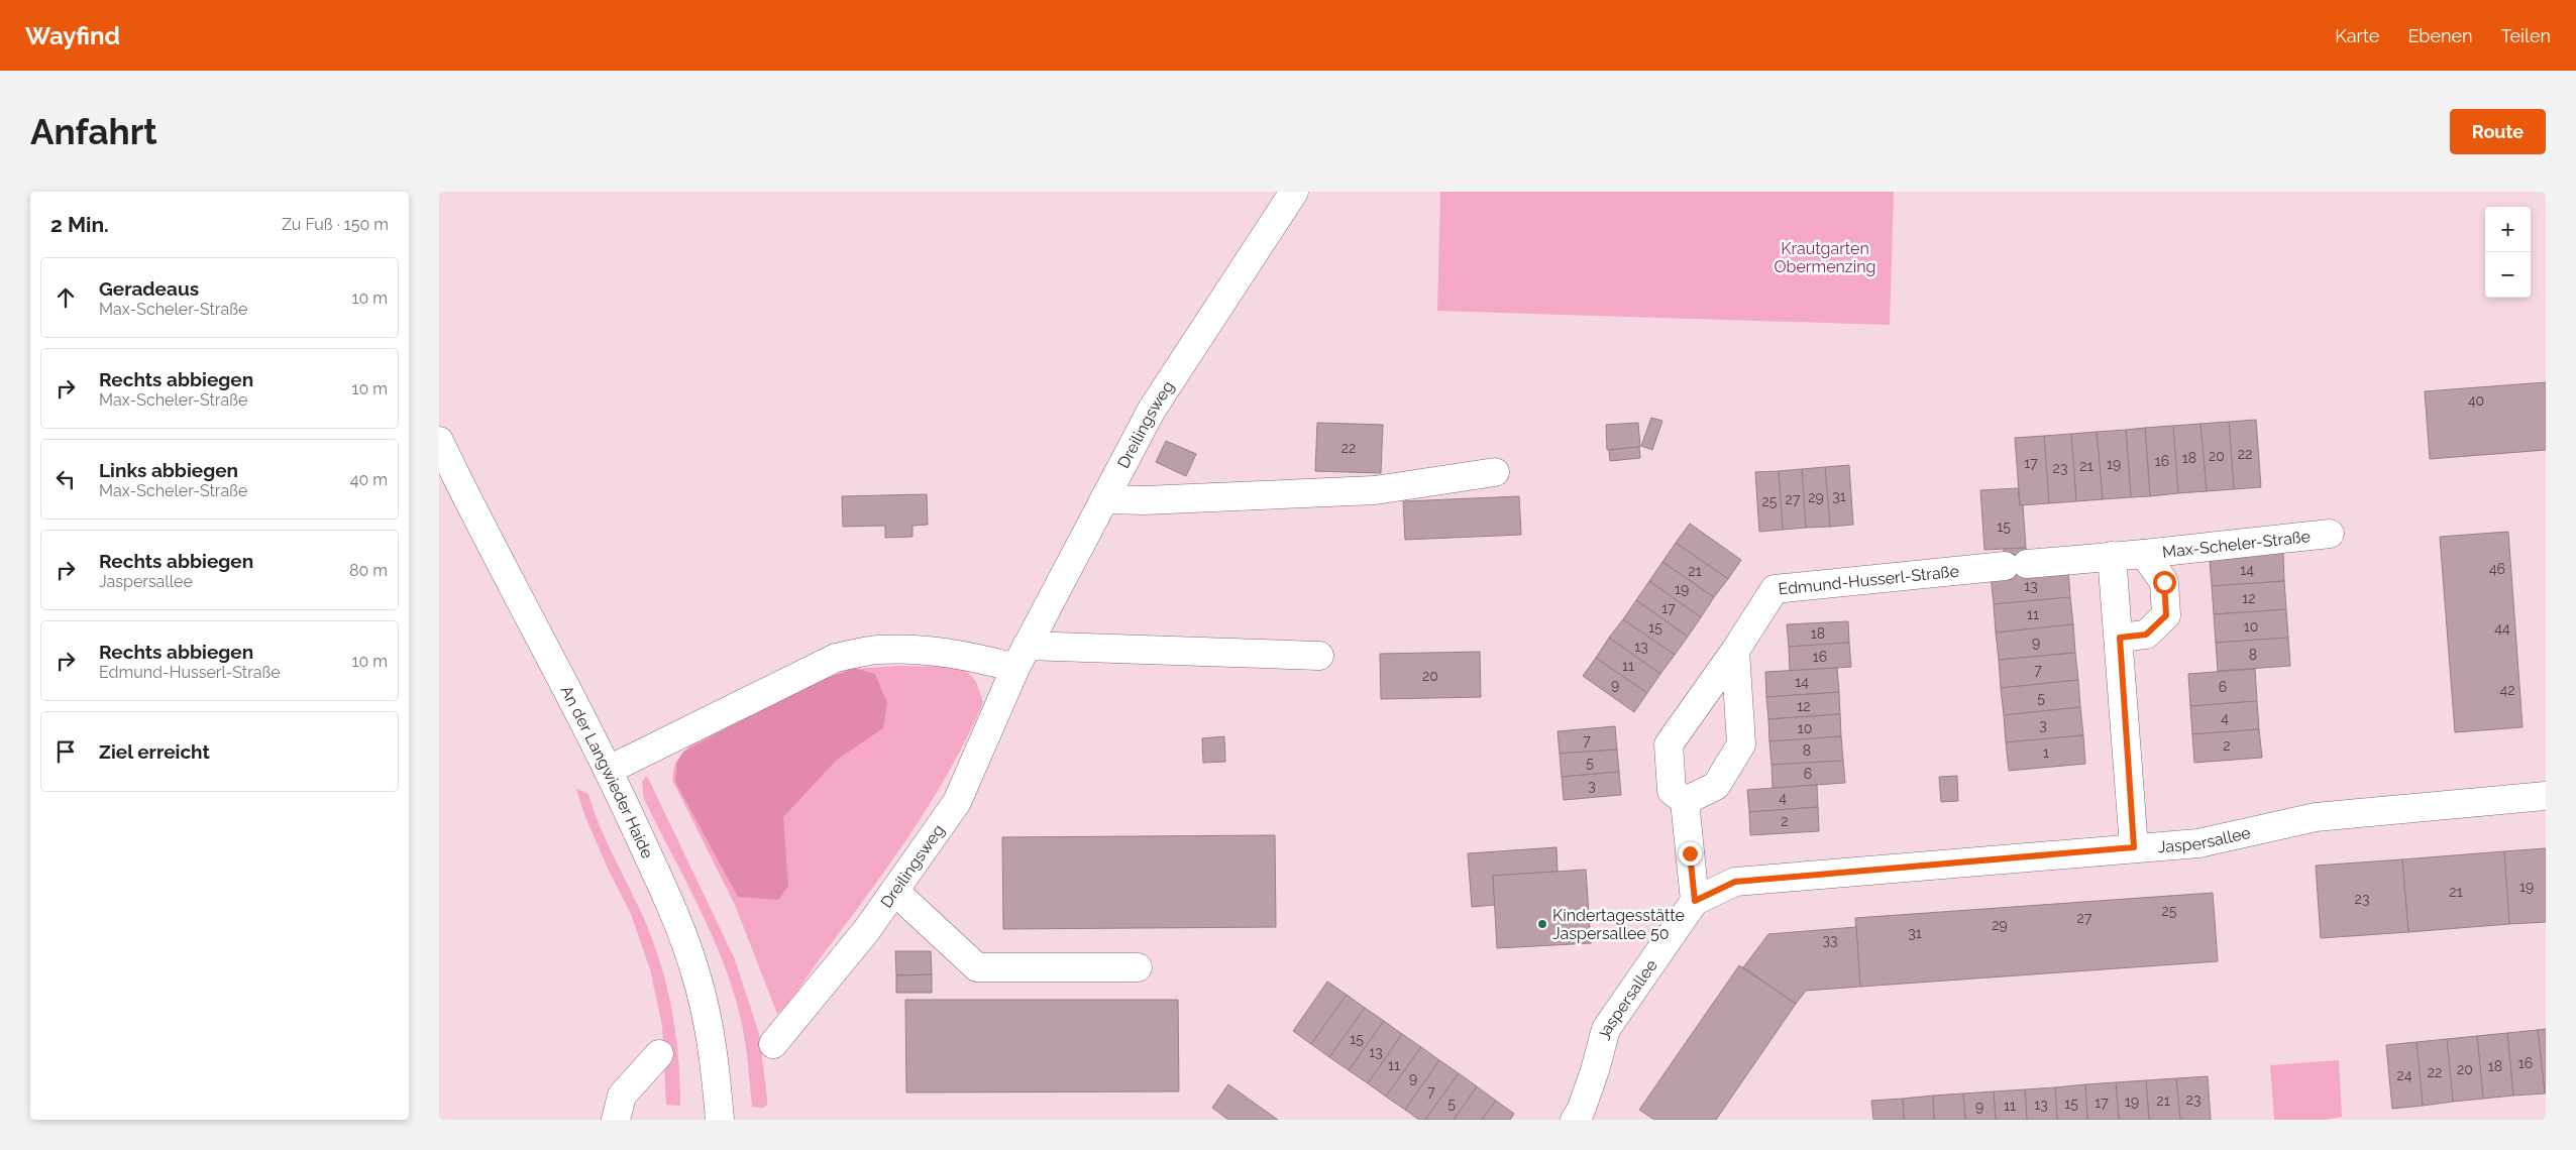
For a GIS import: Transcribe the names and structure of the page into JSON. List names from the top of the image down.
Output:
{
  "streets": {
    "street": [
      "Dreilingsweg",
      "Max-Scheler-Straße",
      "Edmund-Husserl-Straße",
      "An der Langwieder Haide",
      "Jaspersallee"
    ]
  },
  "crossings": [
    ["Max-Scheler-Straße", "Edmund-Husserl-Straße"],
    ["Edmund-Husserl-Straße", "Jaspersallee"]
  ],
  "parks": ["Krautgarten Obermenzing"],
  "places": ["Kindertagesstätte Jaspersallee 50"],
  "house_numbers": [
    "40",
    "22",
    "22",
    "20",
    "18",
    "16",
    "17",
    "19",
    "21",
    "23",
    "31",
    "29",
    "27",
    "25",
    "15",
    "46",
    "14",
    "21",
    "13",
    "19",
    "12",
    "17",
    "11",
    "10",
    "15",
    "44",
    "18",
    "9",
    "13",
    "8",
    "16",
    "11",
    "7",
    "20",
    "14",
    "9",
    "6",
    "42",
    "5",
    "12",
    "4",
    "3",
    "10",
    "7",
    "2",
    "8",
    "1",
    "5",
    "6",
    "3",
    "4",
    "2",
    "19",
    "21",
    "23",
    "25",
    "27",
    "29",
    "31",
    "33",
    "15",
    "13",
    "16",
    "11",
    "18",
    "20",
    "22",
    "24",
    "9",
    "7",
    "23",
    "21",
    "19",
    "17",
    "5",
    "15",
    "13",
    "11",
    "9"
  ],
  "page": {
    "header": "Wayfind",
    "nav": ["Karte", "Ebenen", "Teilen"],
    "buttons": "Route",
    "title": "Anfahrt",
    "heading": ["2 Min.", "Zu Fuß · 150 m"],
    "map_buttons": ["+", "−"],
    "list": [
      ["Geradeaus", "Max-Scheler-Straße", "10 m"],
      ["Rechts abbiegen", "Max-Scheler-Straße", "10 m"],
      ["Links abbiegen", "Max-Scheler-Straße", "40 m"],
      ["Rechts abbiegen", "Jaspersallee", "80 m"],
      ["Rechts abbiegen", "Edmund-Husserl-Straße", "10 m"],
      "Ziel erreicht"
    ]
  }
}
